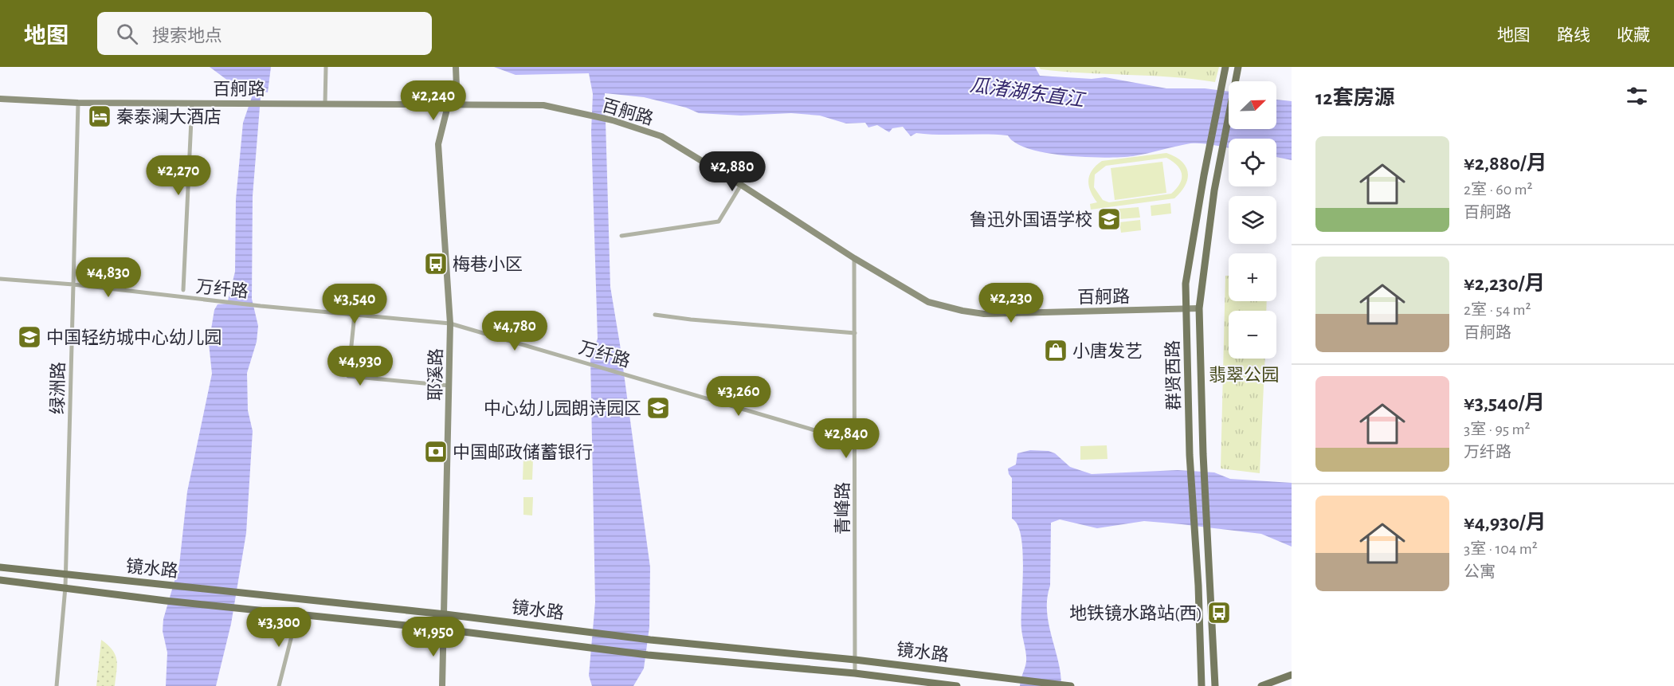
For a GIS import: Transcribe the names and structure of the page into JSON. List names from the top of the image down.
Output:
{
  "streets": {
    "main road": ["群贤西路", "镜水路"],
    "street": [
      "百舸路",
      "万纤路",
      "耶溪路",
      "绿洲路",
      "青峰路"
    ]
  },
  "crossings": [
    ["百舸路", "耶溪路"],
    ["百舸路", "群贤西路"],
    ["百舸路", "绿洲路"],
    ["百舸路", "青峰路"],
    ["万纤路", "耶溪路"],
    ["万纤路", "绿洲路"],
    ["万纤路", "青峰路"],
    ["耶溪路", "镜水路"],
    ["绿洲路", "镜水路"],
    ["青峰路", "镜水路"]
  ],
  "water": ["瓜渚湖东直江"],
  "parks": ["翡翠公园"],
  "places": {
    "hotel": ["秦泰澜大酒店"],
    "school or university": ["鲁迅外国语学校", "中国轻纺城中心幼儿园", "中心幼儿园朗诗园区"],
    "bus stop": ["梅巷小区", "地铁镜水路站(西)"],
    "shop": ["小唐发艺"],
    "bank": ["中国邮政储蓄银行"]
  },
  "north": "top right",
  "page": {
    "header": "地图",
    "search": "搜索地点",
    "nav": ["地图", "路线", "收藏"],
    "heading": "12套房源",
    "price": [
      "¥2,240",
      "¥2,880",
      "¥2,270",
      "¥4,830",
      "¥2,230",
      "¥3,540",
      "¥4,780",
      "¥4,930",
      "¥3,260",
      "¥2,840",
      "¥3,300",
      "¥1,950"
    ],
    "map_buttons": ["+", "−"],
    "list": [
      {
        "name": "¥2,880/月",
        "note": "2室 · 60 m² · 百舸路"
      },
      {
        "name": "¥2,230/月",
        "note": "2室 · 54 m² · 百舸路"
      },
      {
        "name": "¥3,540/月",
        "note": "3室 · 95 m² · 万纤路"
      },
      {
        "name": "¥4,930/月",
        "note": "3室 · 104 m² · 公寓"
      }
    ]
  }
}
